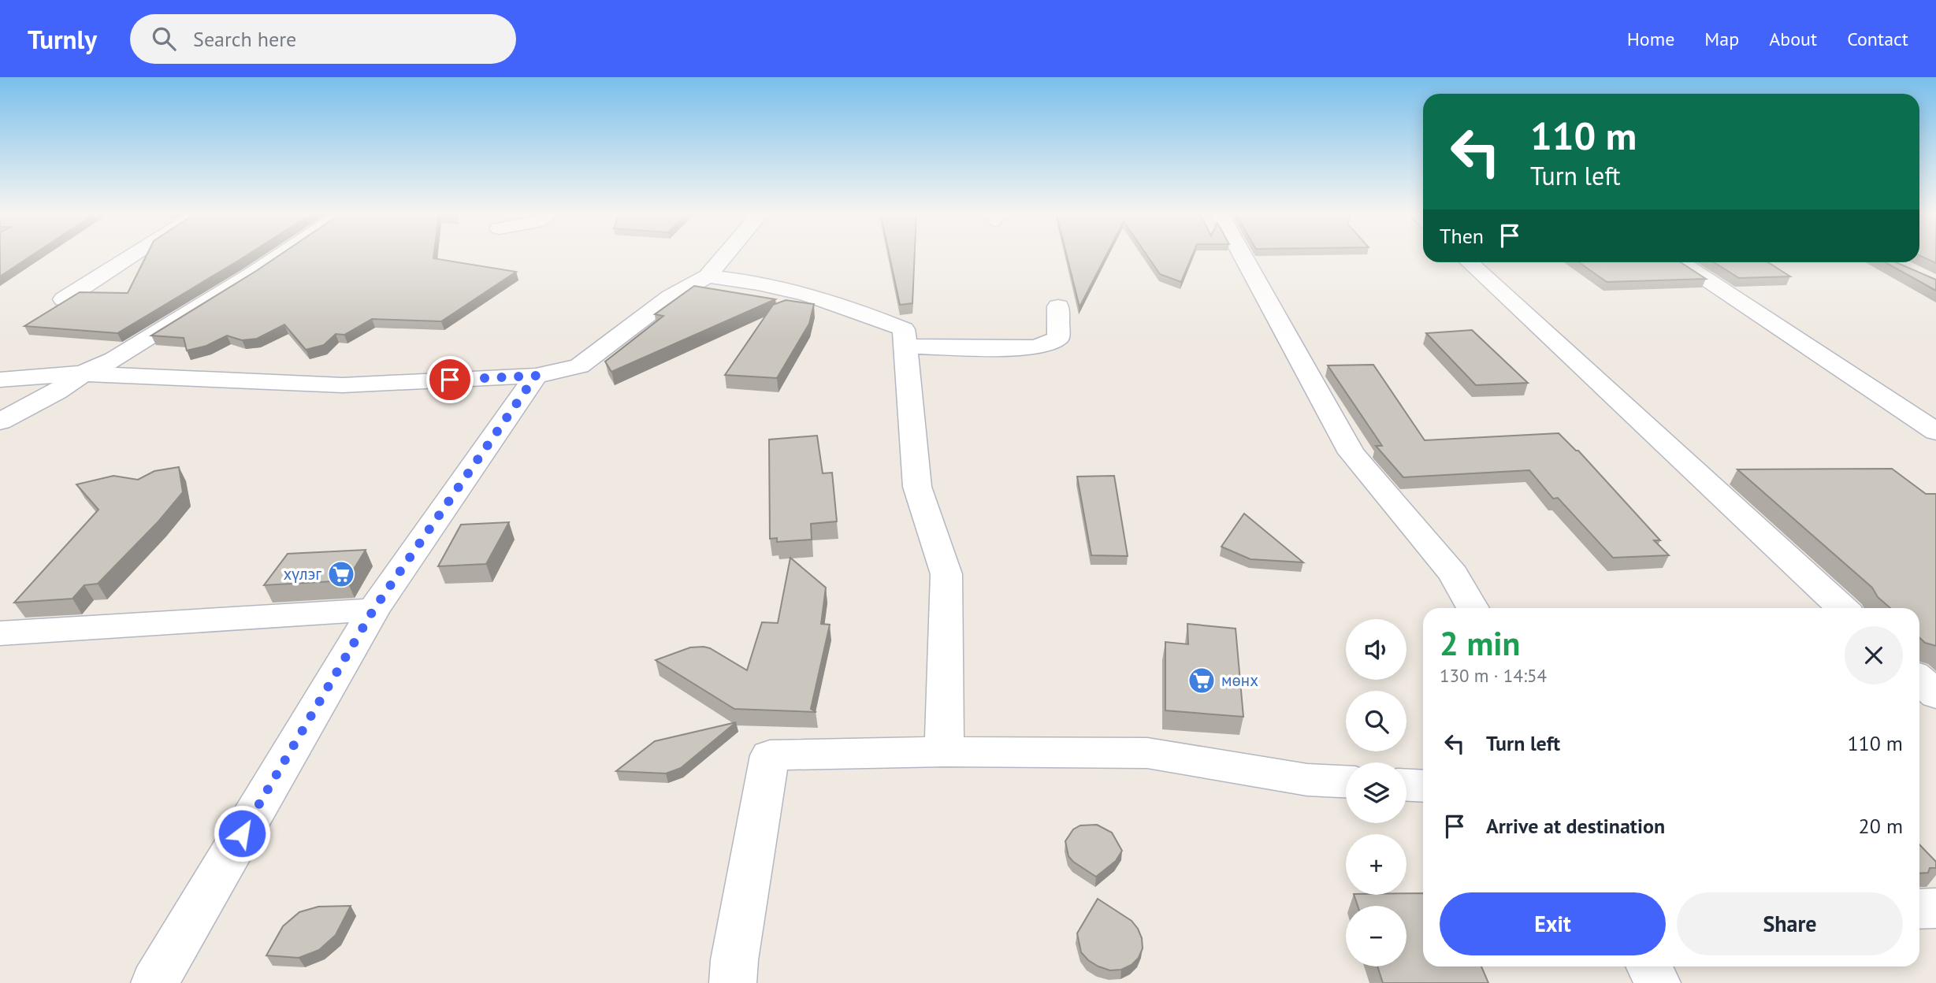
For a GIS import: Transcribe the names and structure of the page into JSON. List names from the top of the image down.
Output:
{
  "places": {
    "supermarket": ["хүлэг", "мөнх"]
  },
  "page": {
    "header": "Turnly",
    "search": "Search here",
    "nav": [
      "Home",
      "Map",
      "About",
      "Contact"
    ],
    "turn": ["110 m", "Turn left"],
    "then": "Then",
    "heading": ["2 min", "130 m · 14:54"],
    "map_buttons": ["+", "−"],
    "list": [
      {
        "name": "Turn left",
        "value": "110 m"
      },
      {
        "name": "Arrive at destination",
        "value": "20 m"
      }
    ],
    "buttons": ["Exit", "Share"]
  }
}
